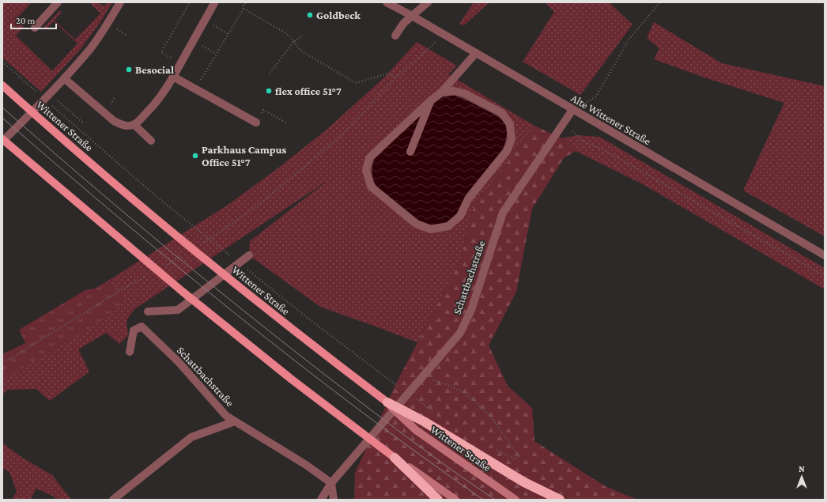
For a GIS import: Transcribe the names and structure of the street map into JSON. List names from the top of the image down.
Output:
{
  "streets": {
    "main road": ["Wittener Straße"],
    "street": ["Alte Wittener Straße", "Schattbachstraße"]
  },
  "crossings": [
    ["Alte Wittener Straße", "Schattbachstraße"]
  ],
  "places": [
    "Goldbeck",
    "Besocial",
    "flex office 51°7",
    "Parkhaus Campus Office 51°7"
  ],
  "scale_bar": "20 m",
  "north": "top"
}
